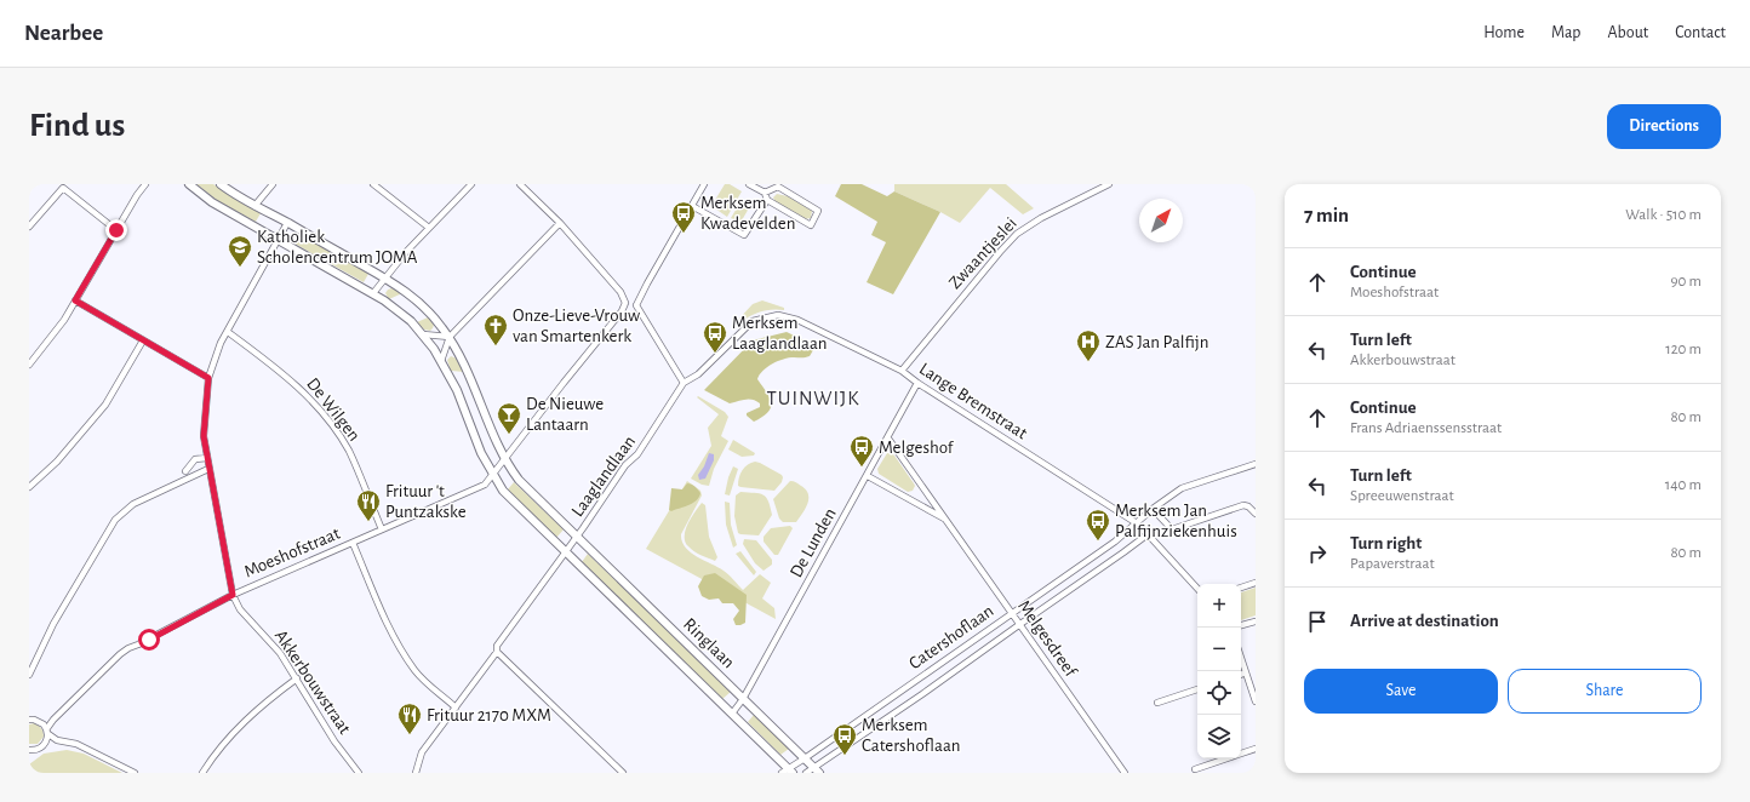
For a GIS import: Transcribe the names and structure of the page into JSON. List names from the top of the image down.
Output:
{
  "streets": {
    "street": [
      "Zwaantjeslei",
      "Lange Bremstraat",
      "De Wilgen",
      "Laaglandlaan",
      "De Lunden",
      "Moeshofstraat",
      "Catershoflaan",
      "Melgesdreef",
      "Ringlaan",
      "Akkerbouwstraat"
    ]
  },
  "crossings": [
    ["Zwaantjeslei", "Lange Bremstraat"],
    ["Lange Bremstraat", "Laaglandlaan"],
    ["Lange Bremstraat", "De Lunden"],
    ["Lange Bremstraat", "Catershoflaan"],
    ["De Wilgen", "Moeshofstraat"],
    ["De Wilgen", "Akkerbouwstraat"],
    ["Laaglandlaan", "Ringlaan"],
    ["De Lunden", "Melgesdreef"],
    ["De Lunden", "Ringlaan"],
    ["Moeshofstraat", "Ringlaan"],
    ["Moeshofstraat", "Akkerbouwstraat"],
    ["Catershoflaan", "Melgesdreef"],
    ["Catershoflaan", "Ringlaan"],
    ["Ringlaan", "Akkerbouwstraat"]
  ],
  "districts": ["TUINWIJK"],
  "places": {
    "bus stop": [
      "Merksem Kwadevelden",
      "Merksem Laaglandlaan",
      "Melgeshof",
      "Merksem Jan Palfijnziekenhuis",
      "Merksem Catershoflaan"
    ],
    "school or university": ["Katholiek Scholencentrum JOMA"],
    "church": ["Onze-Lieve-Vrouw van Smartenkerk"],
    "hospital": ["ZAS Jan Palfijn"],
    "bar": ["De Nieuwe Lantaarn"],
    "restaurant": ["Frituur 't Puntzakske", "Frituur 2170 MXM"]
  },
  "north": "top right",
  "page": {
    "header": "Nearbee",
    "nav": [
      "Home",
      "Map",
      "About",
      "Contact"
    ],
    "buttons": [
      "Directions",
      ["Save", "Share"]
    ],
    "title": "Find us",
    "heading": ["7 min", "Walk · 510 m"],
    "list": [
      ["Continue", "Moeshofstraat", "90 m"],
      ["Turn left", "Akkerbouwstraat", "120 m"],
      ["Continue", "Frans Adriaenssensstraat", "80 m"],
      ["Turn left", "Spreeuwenstraat", "140 m"],
      ["Turn right", "Papaverstraat", "80 m"],
      "Arrive at destination"
    ],
    "map_buttons": ["+", "−"]
  }
}
